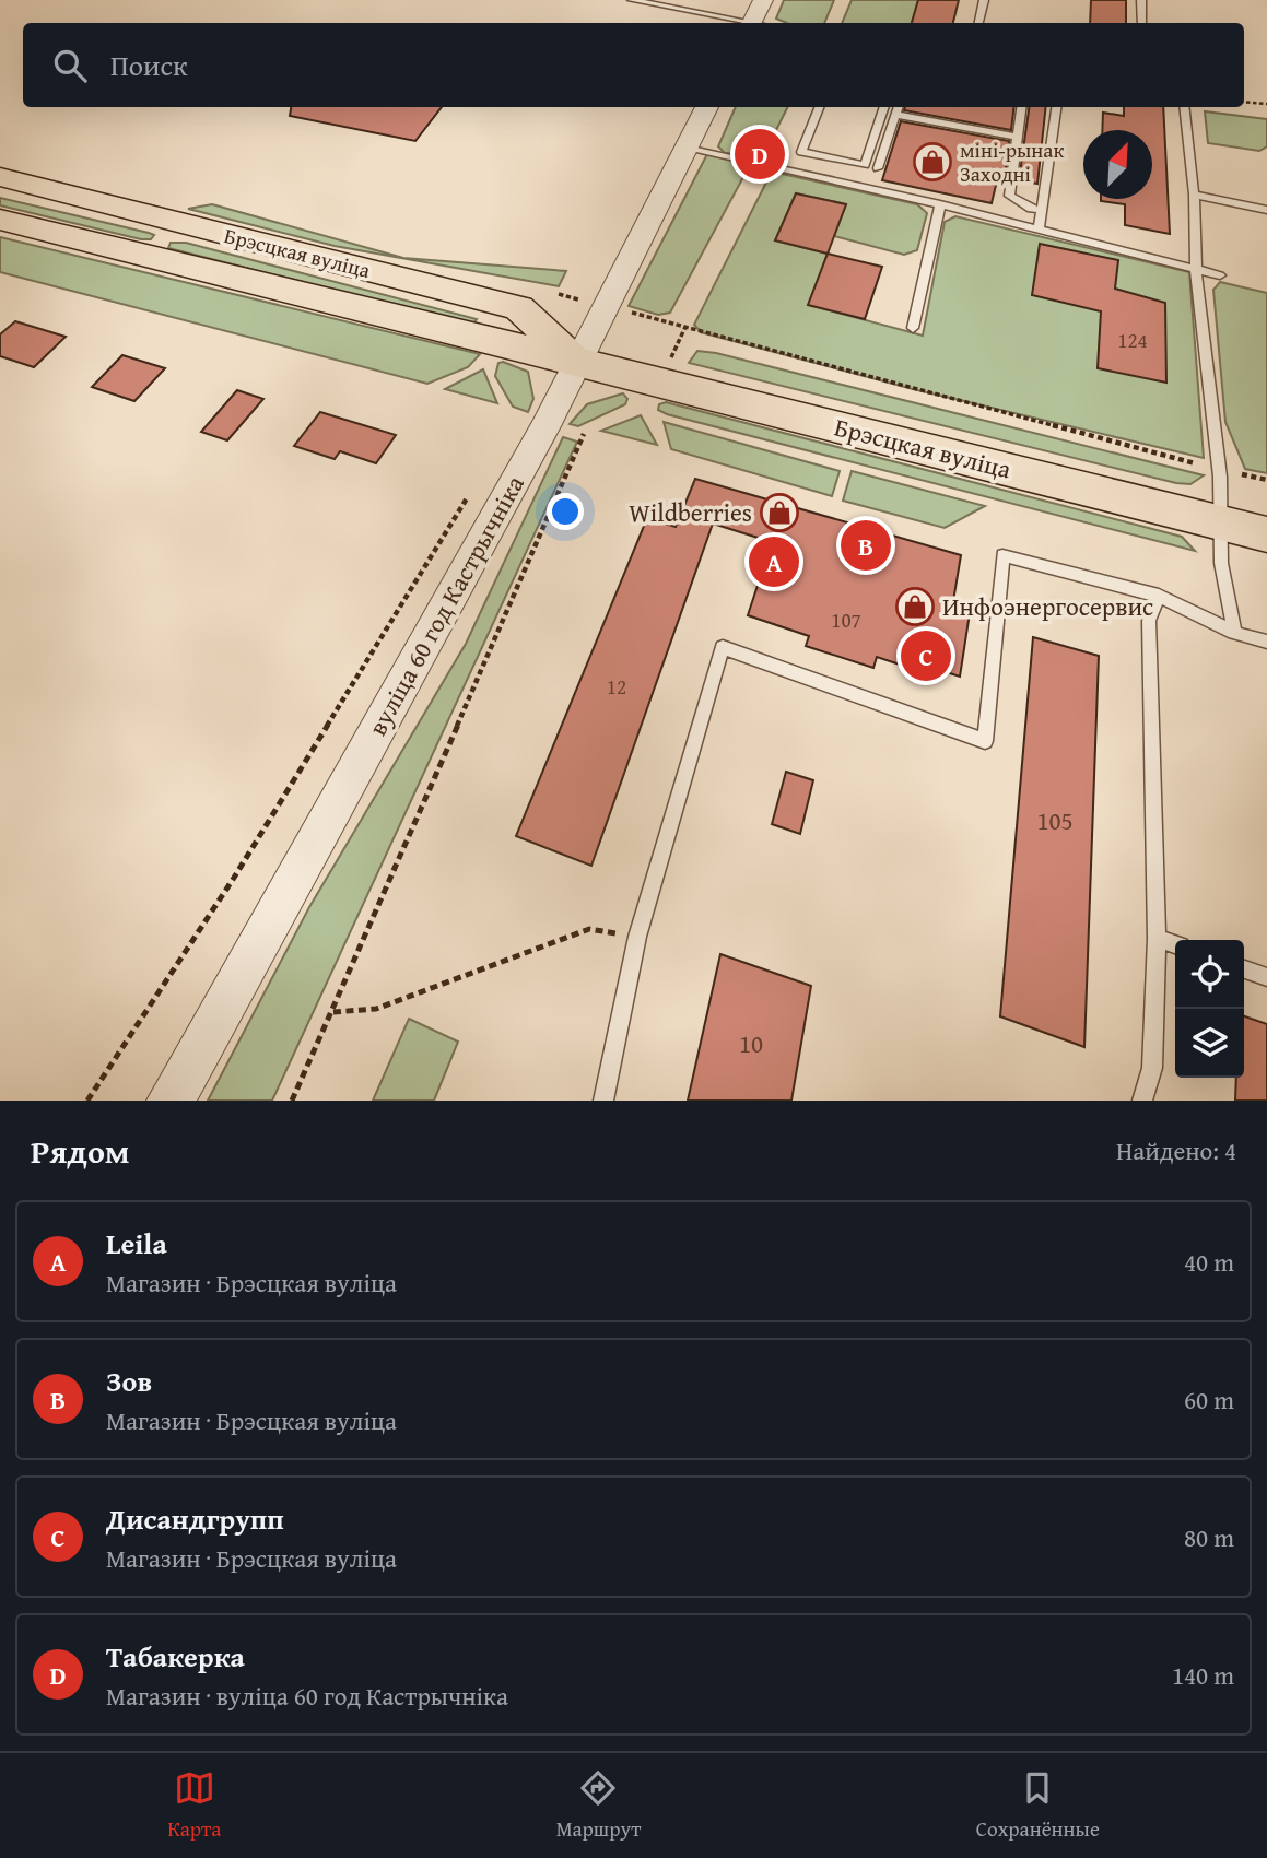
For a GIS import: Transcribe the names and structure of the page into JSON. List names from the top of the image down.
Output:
{
  "streets": {
    "main road": ["Брэсцкая вуліца"],
    "street": ["вуліца 60 год Кастрычніка"]
  },
  "crossings": [
    ["Брэсцкая вуліца", "вуліца 60 год Кастрычніка"]
  ],
  "places": {
    "shop": ["міні-рынак Заходні", "Wildberries", "Инфоэнергосервис"]
  },
  "house_numbers": [
    "124",
    "107",
    "12",
    "105",
    "10"
  ],
  "north": "top right",
  "page": {
    "search": "Поиск",
    "pins": [
      "D",
      "B",
      "A",
      "C"
    ],
    "heading": ["Рядом", "Найдено: 4"],
    "list": [
      {
        "mark": "A",
        "name": "Leila",
        "note": "Магазин · Брэсцкая вуліца",
        "value": "40 m"
      },
      {
        "mark": "B",
        "name": "Зов",
        "note": "Магазин · Брэсцкая вуліца",
        "value": "60 m"
      },
      {
        "mark": "C",
        "name": "Дисандгрупп",
        "note": "Магазин · Брэсцкая вуліца",
        "value": "80 m"
      },
      {
        "mark": "D",
        "name": "Табакерка",
        "note": "Магазин · вуліца 60 год Кастрычніка",
        "value": "140 m"
      }
    ],
    "nav": ["Карта", "Маршрут", "Сохранённые"]
  }
}
